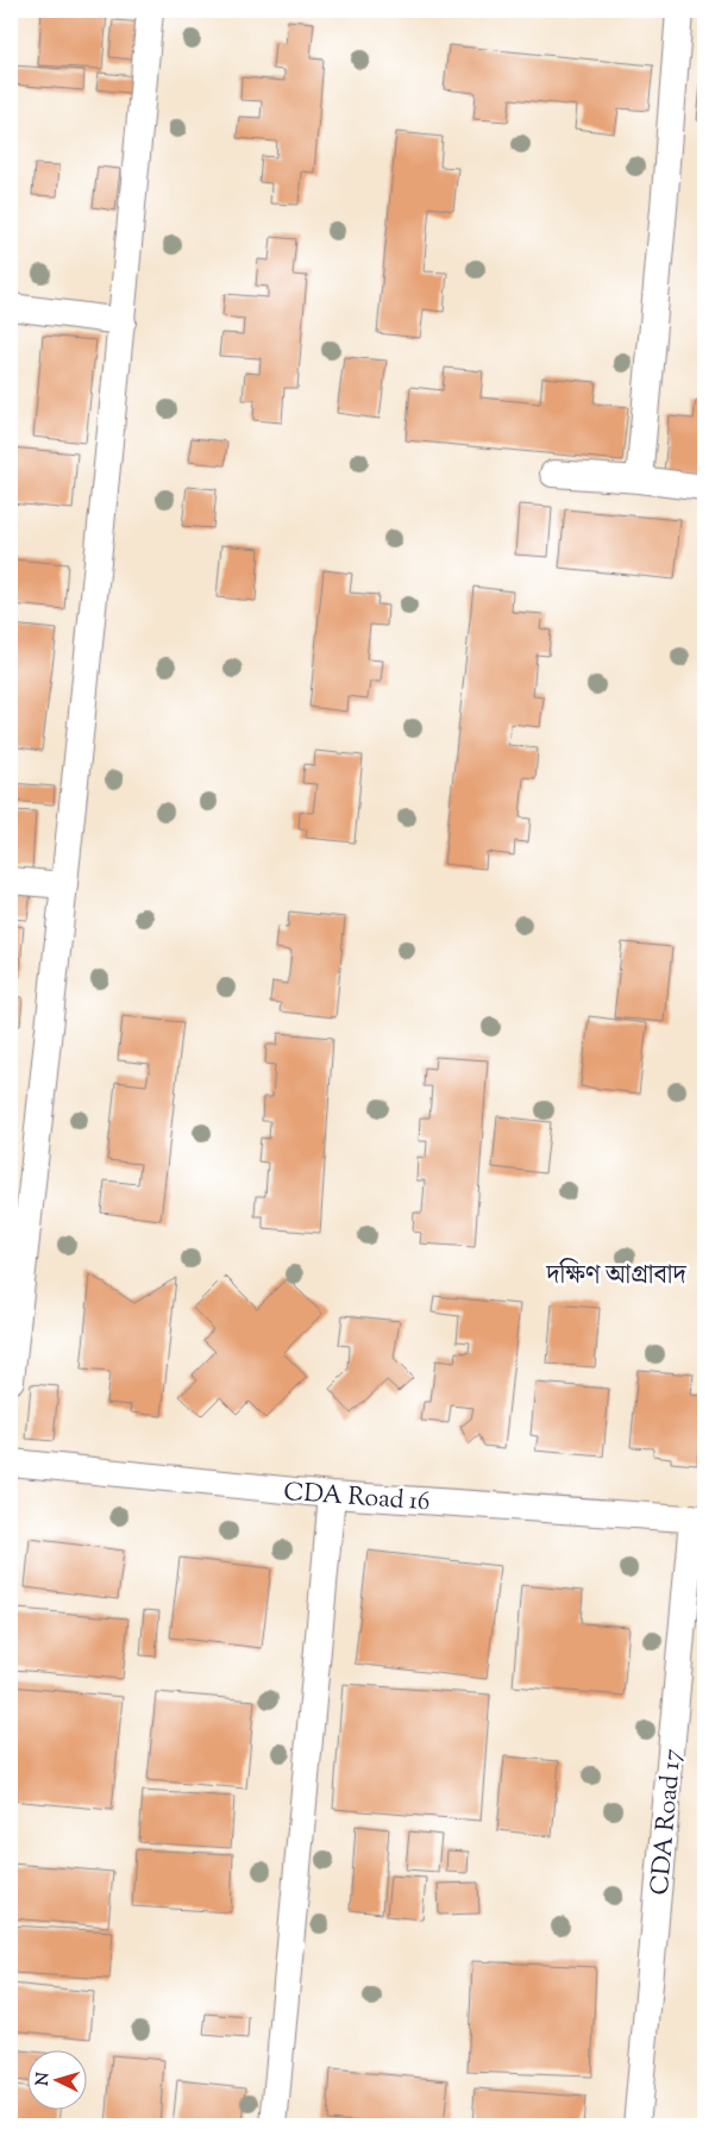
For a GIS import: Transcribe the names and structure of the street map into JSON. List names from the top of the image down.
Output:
{
  "streets": {
    "street": ["CDA Road 16", "CDA Road 17"]
  },
  "crossings": [
    ["CDA Road 16", "CDA Road 17"]
  ],
  "districts": ["দক্ষিণ আগ্রাবাদ"],
  "north": "left"
}
